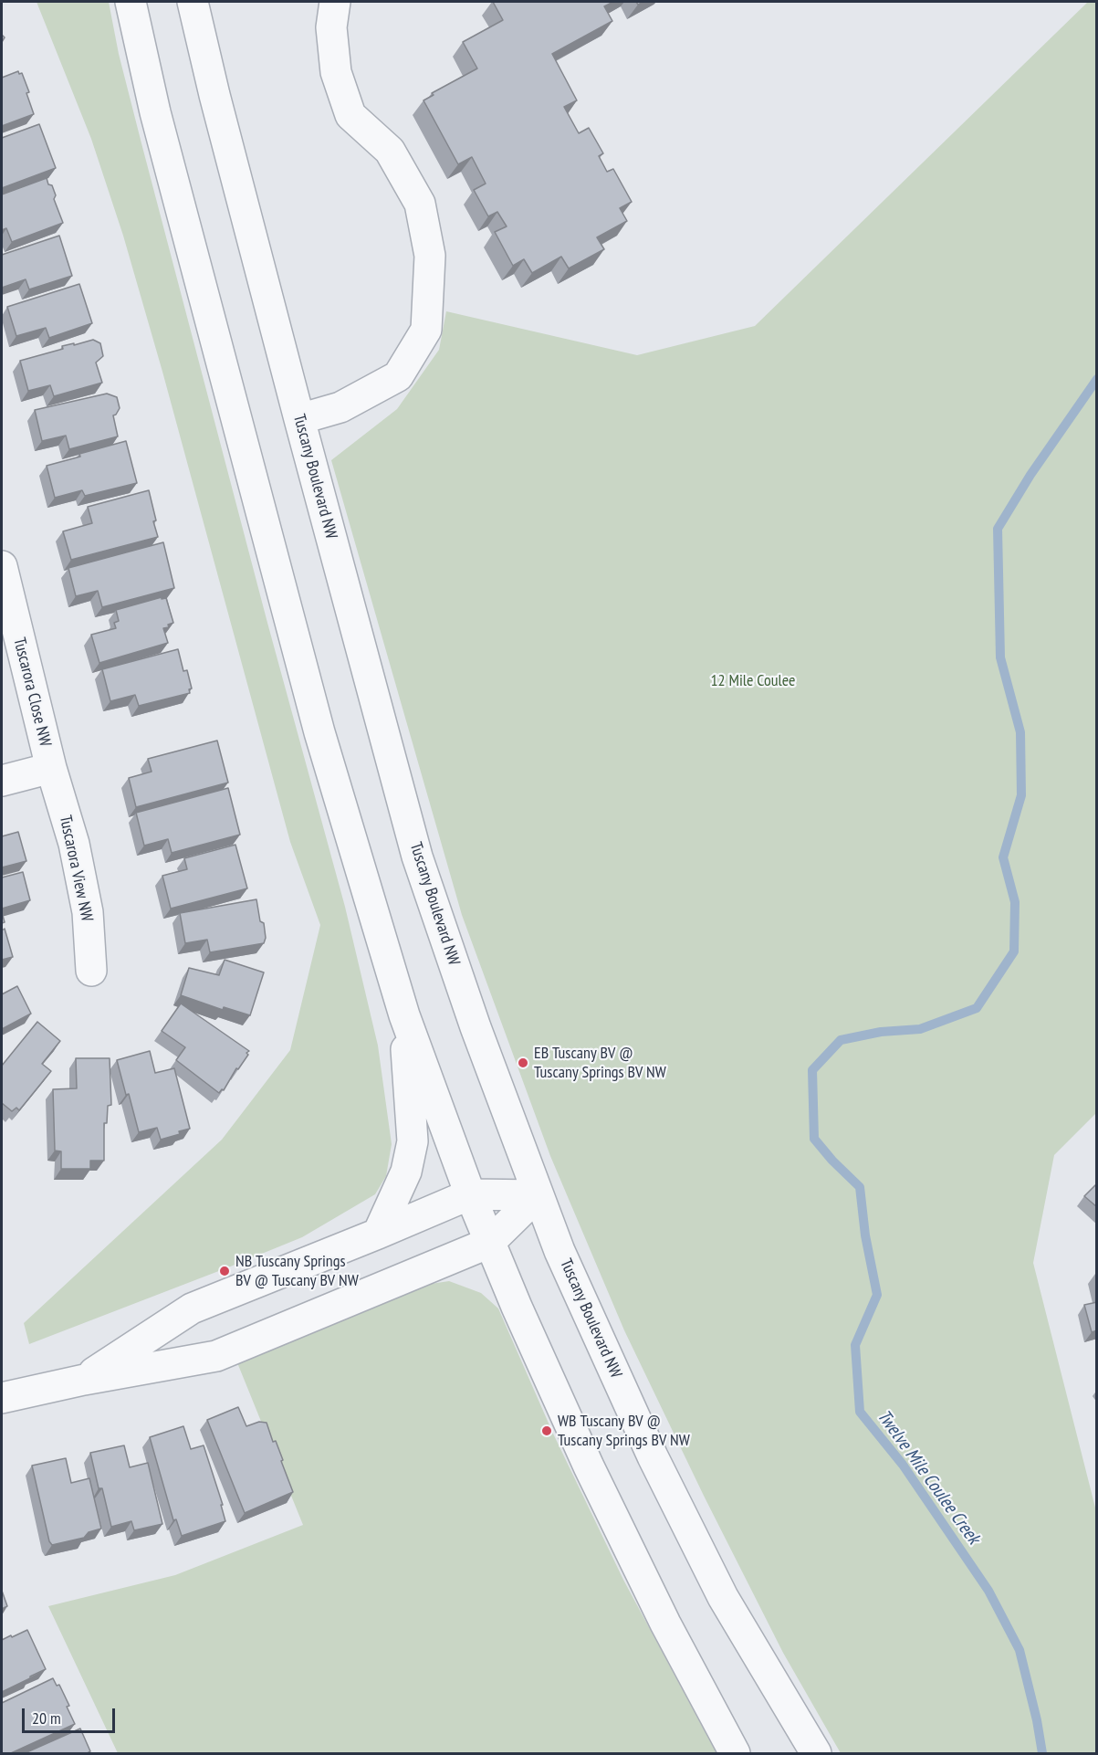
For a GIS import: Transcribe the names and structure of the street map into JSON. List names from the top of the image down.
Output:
{
  "streets": {
    "street": ["Tuscany Boulevard NW", "Tuscarora Close NW", "Tuscarora View NW"]
  },
  "crossings": [
    ["Tuscarora Close NW", "Tuscarora View NW"]
  ],
  "water": ["Twelve Mile Coulee Creek"],
  "parks": ["12 Mile Coulee"],
  "places": ["EB Tuscany BV @ Tuscany Springs BV NW", "NB Tuscany Springs BV @ Tuscany BV NW", "WB Tuscany BV @ Tuscany Springs BV NW"],
  "scale_bar": "20 m"
}
